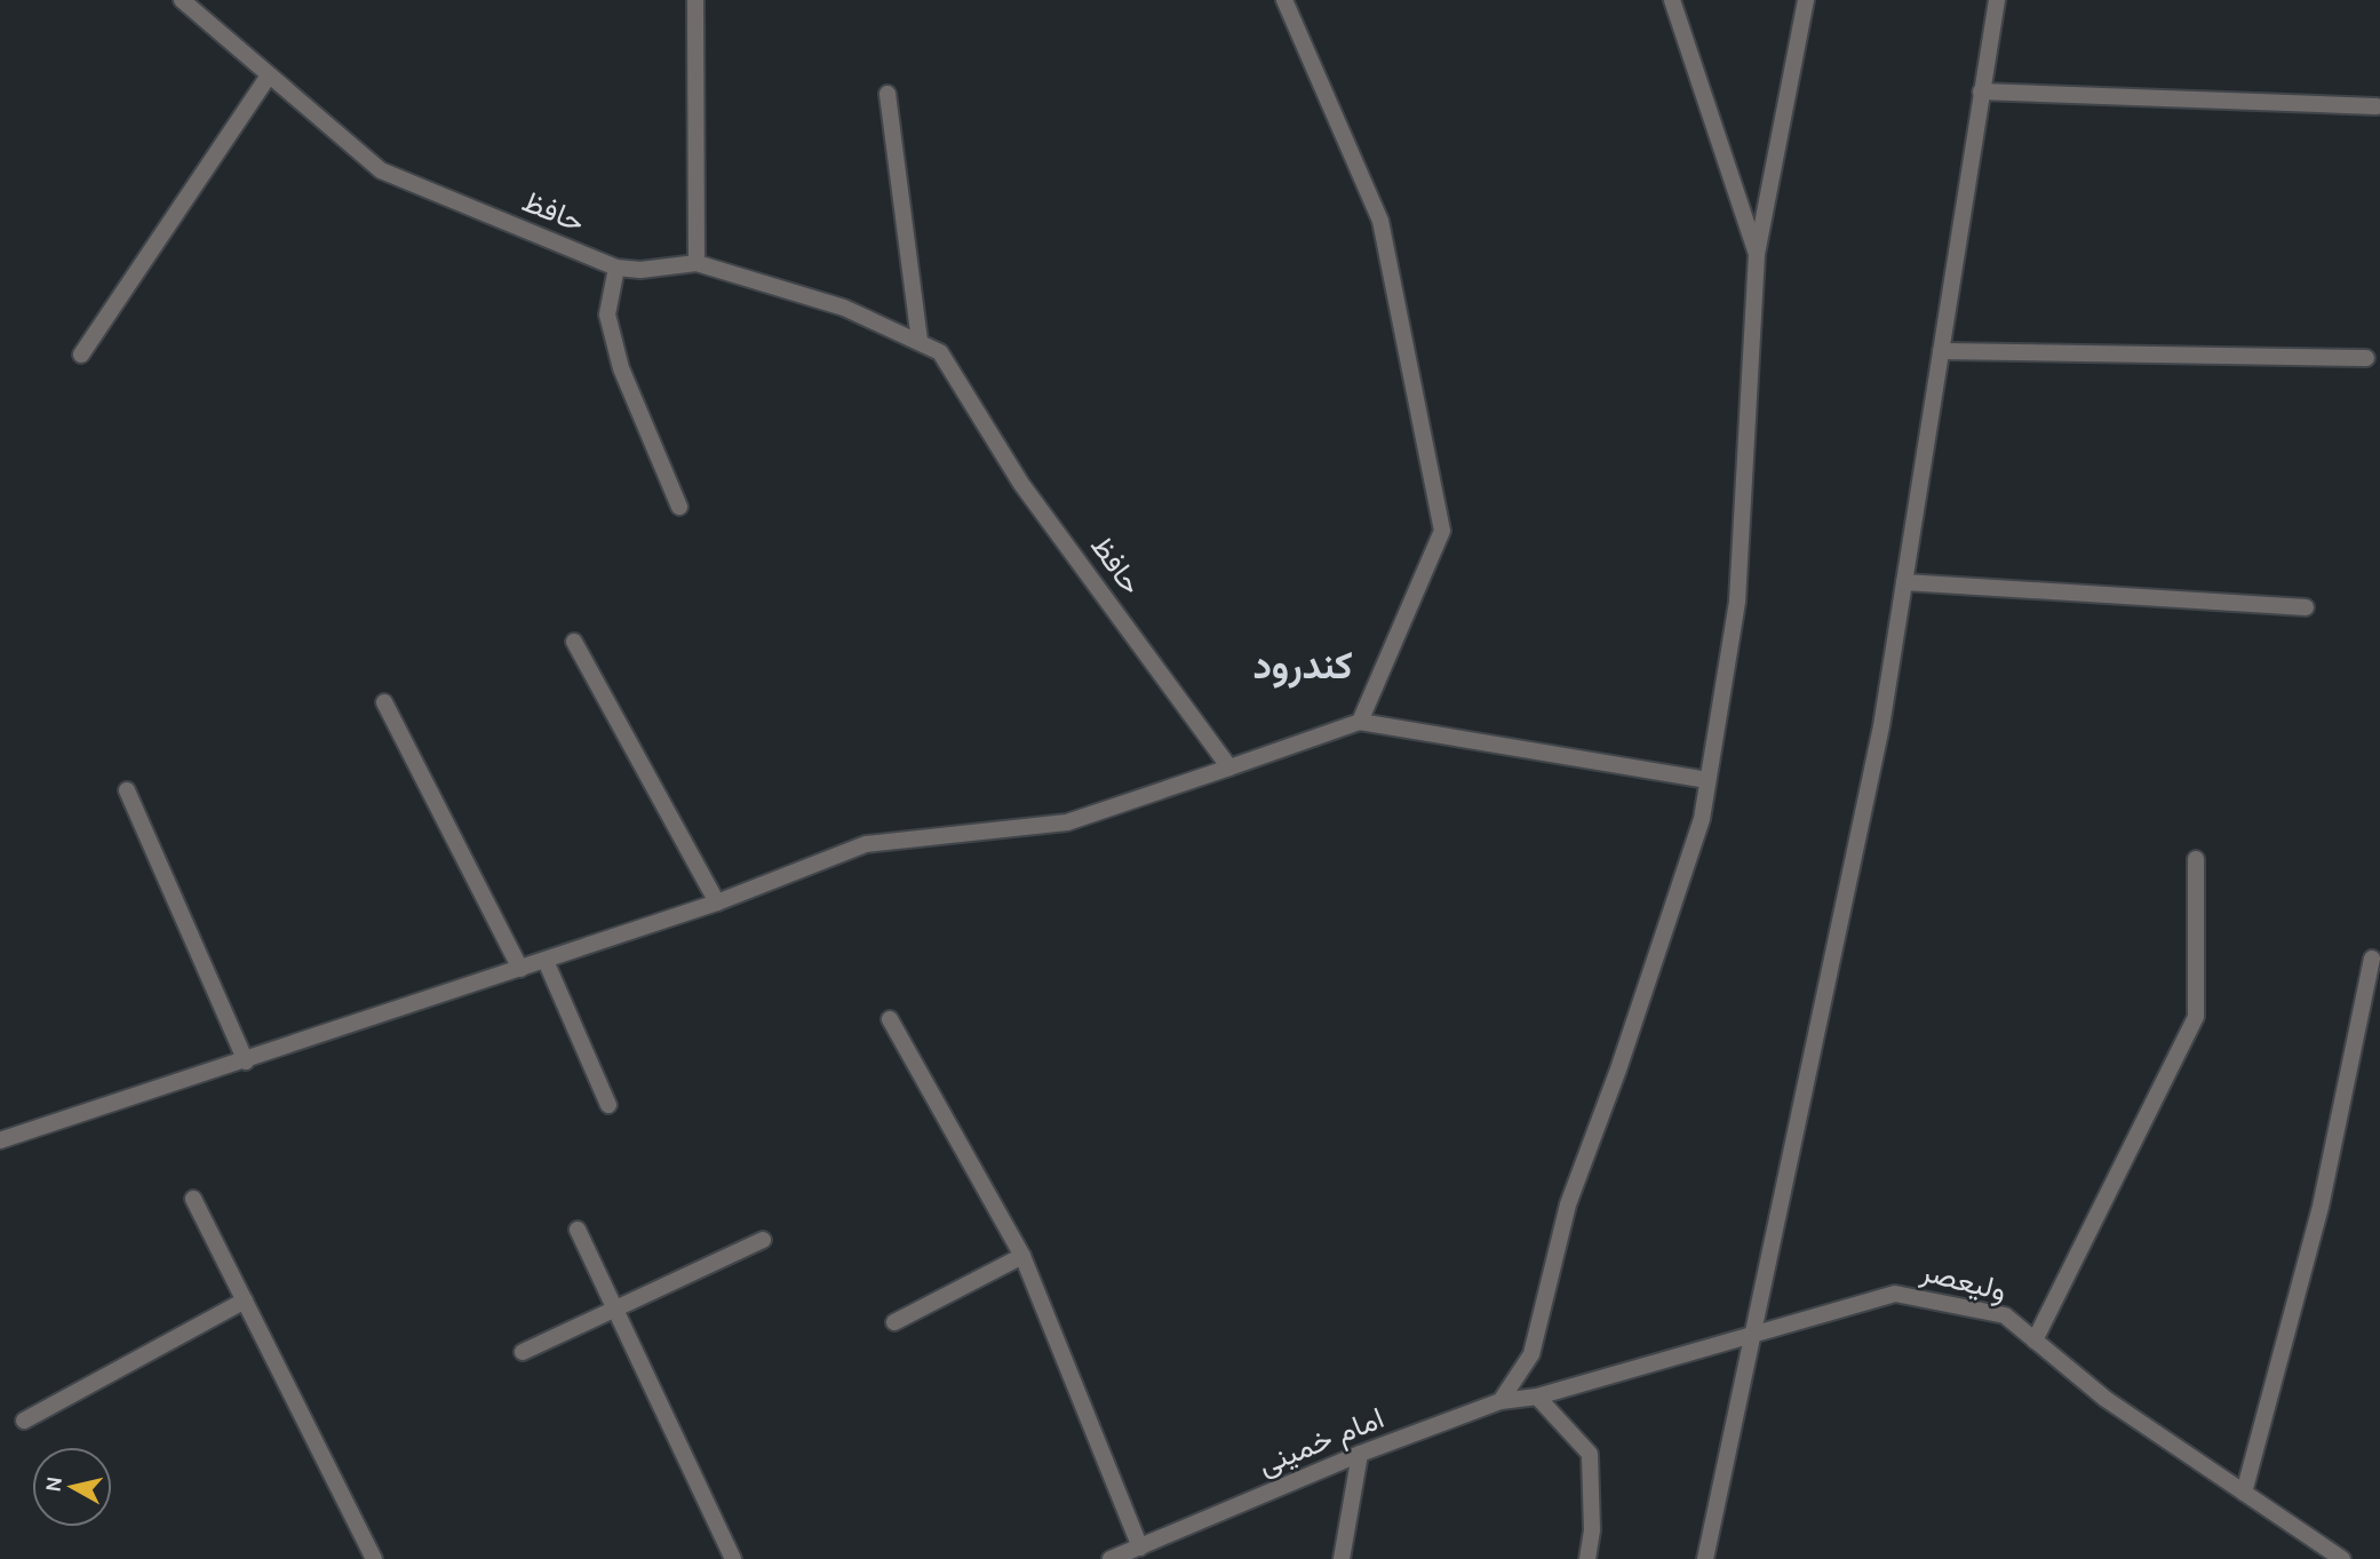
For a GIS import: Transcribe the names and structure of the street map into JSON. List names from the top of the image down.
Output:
{
  "streets": {
    "street": ["حافظ", "ولیعصر", "امام خمینی"]
  },
  "crossings": [
    ["ولیعصر", "امام خمینی"]
  ],
  "districts": ["کندرود"],
  "north": "left"
}
